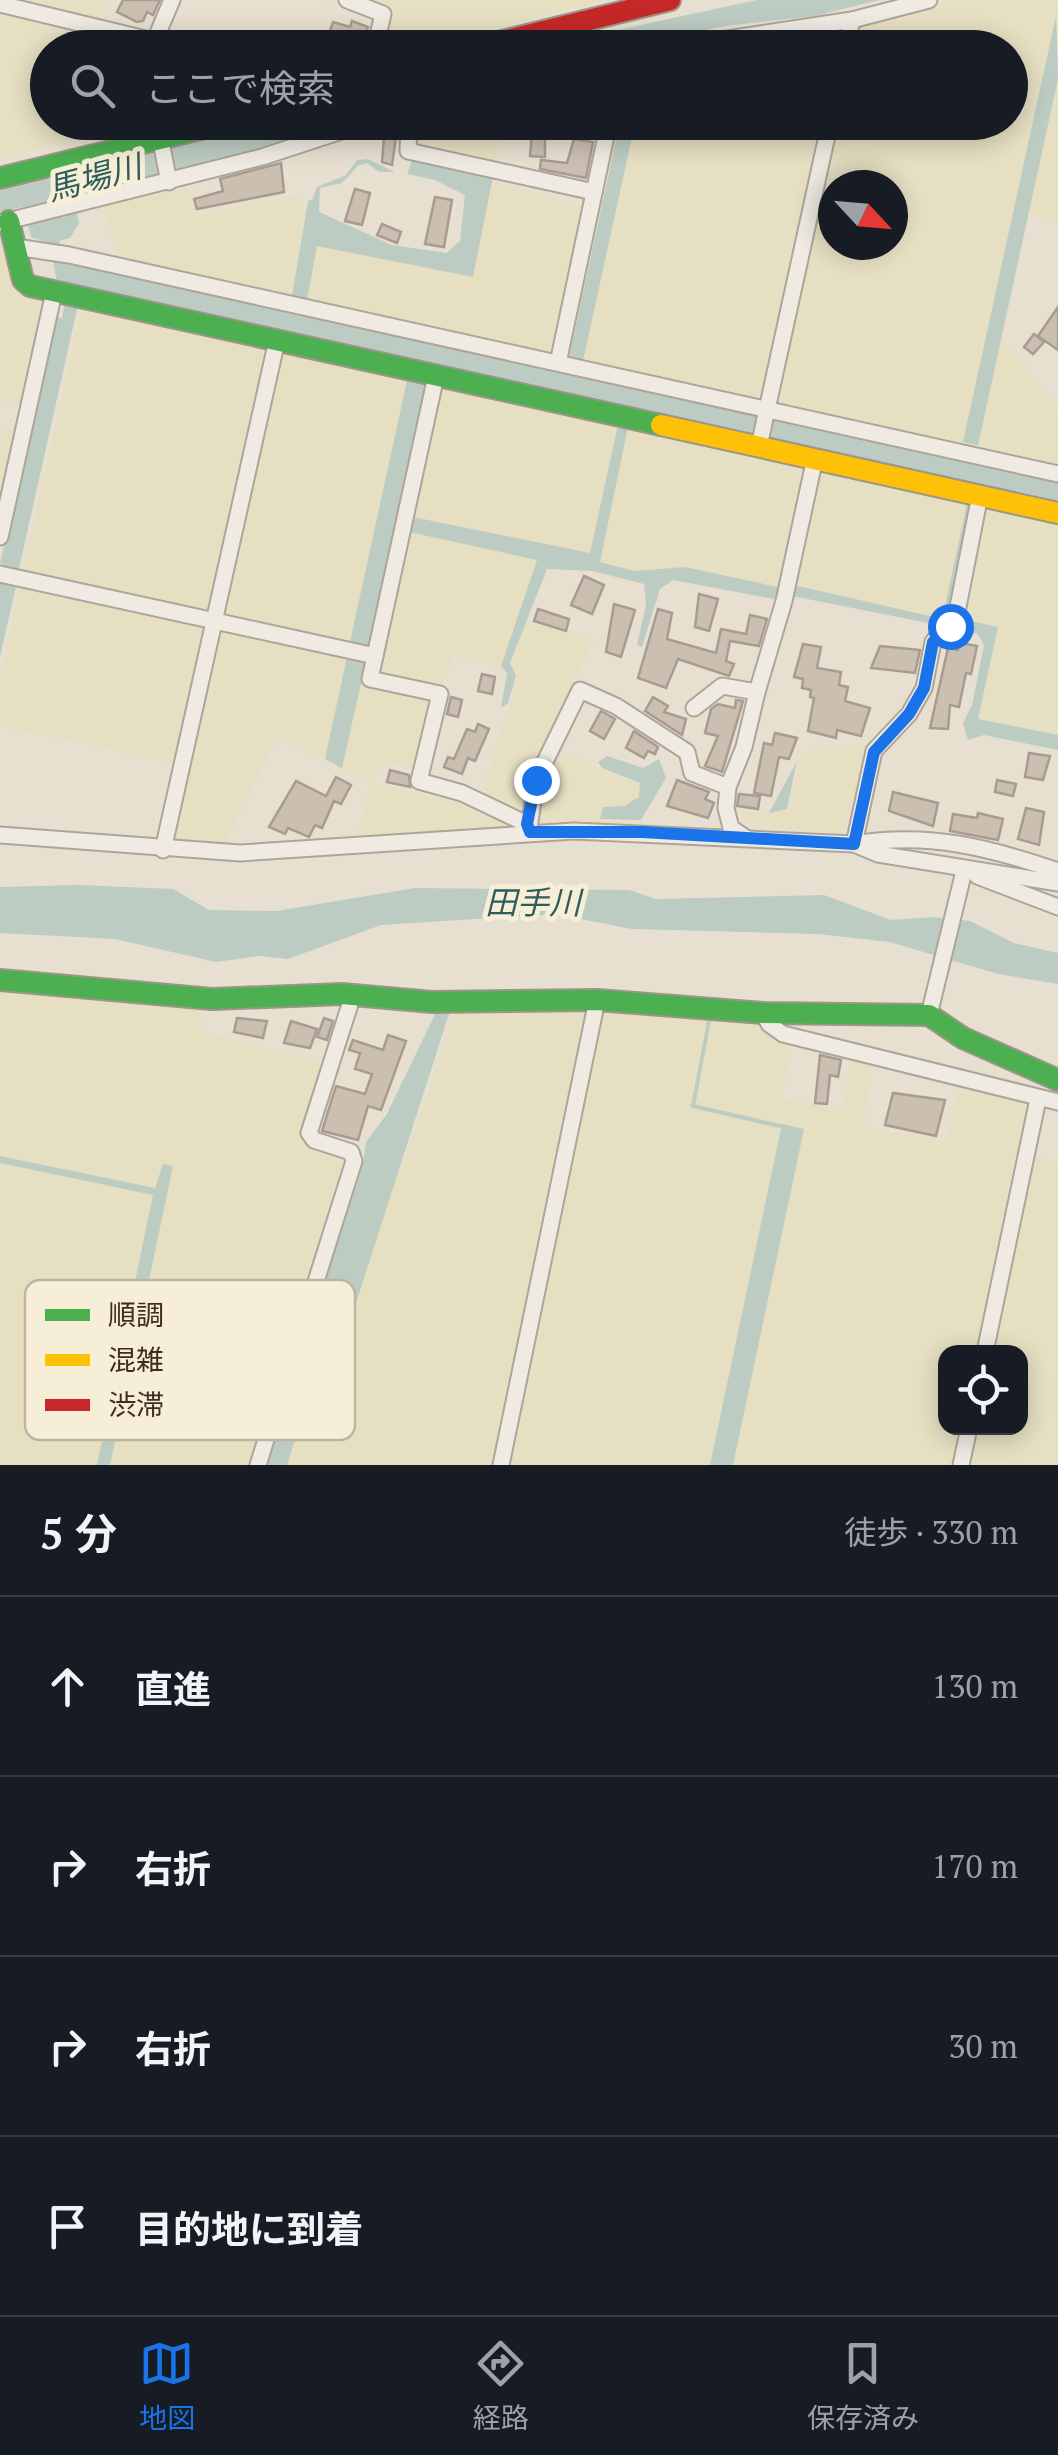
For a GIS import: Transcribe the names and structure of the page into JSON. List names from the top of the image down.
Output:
{
  "water": ["馬場川", "田手川"],
  "legend": ["順調", "混雑", "渋滞"],
  "north": "bottom right",
  "page": {
    "search": "ここで検索",
    "heading": ["5 分", "徒歩 · 330 m"],
    "list": [
      ["直進", "130 m"],
      ["右折", "170 m"],
      ["右折", "30 m"],
      "目的地に到着"
    ],
    "nav": ["地図", "経路", "保存済み"]
  }
}
